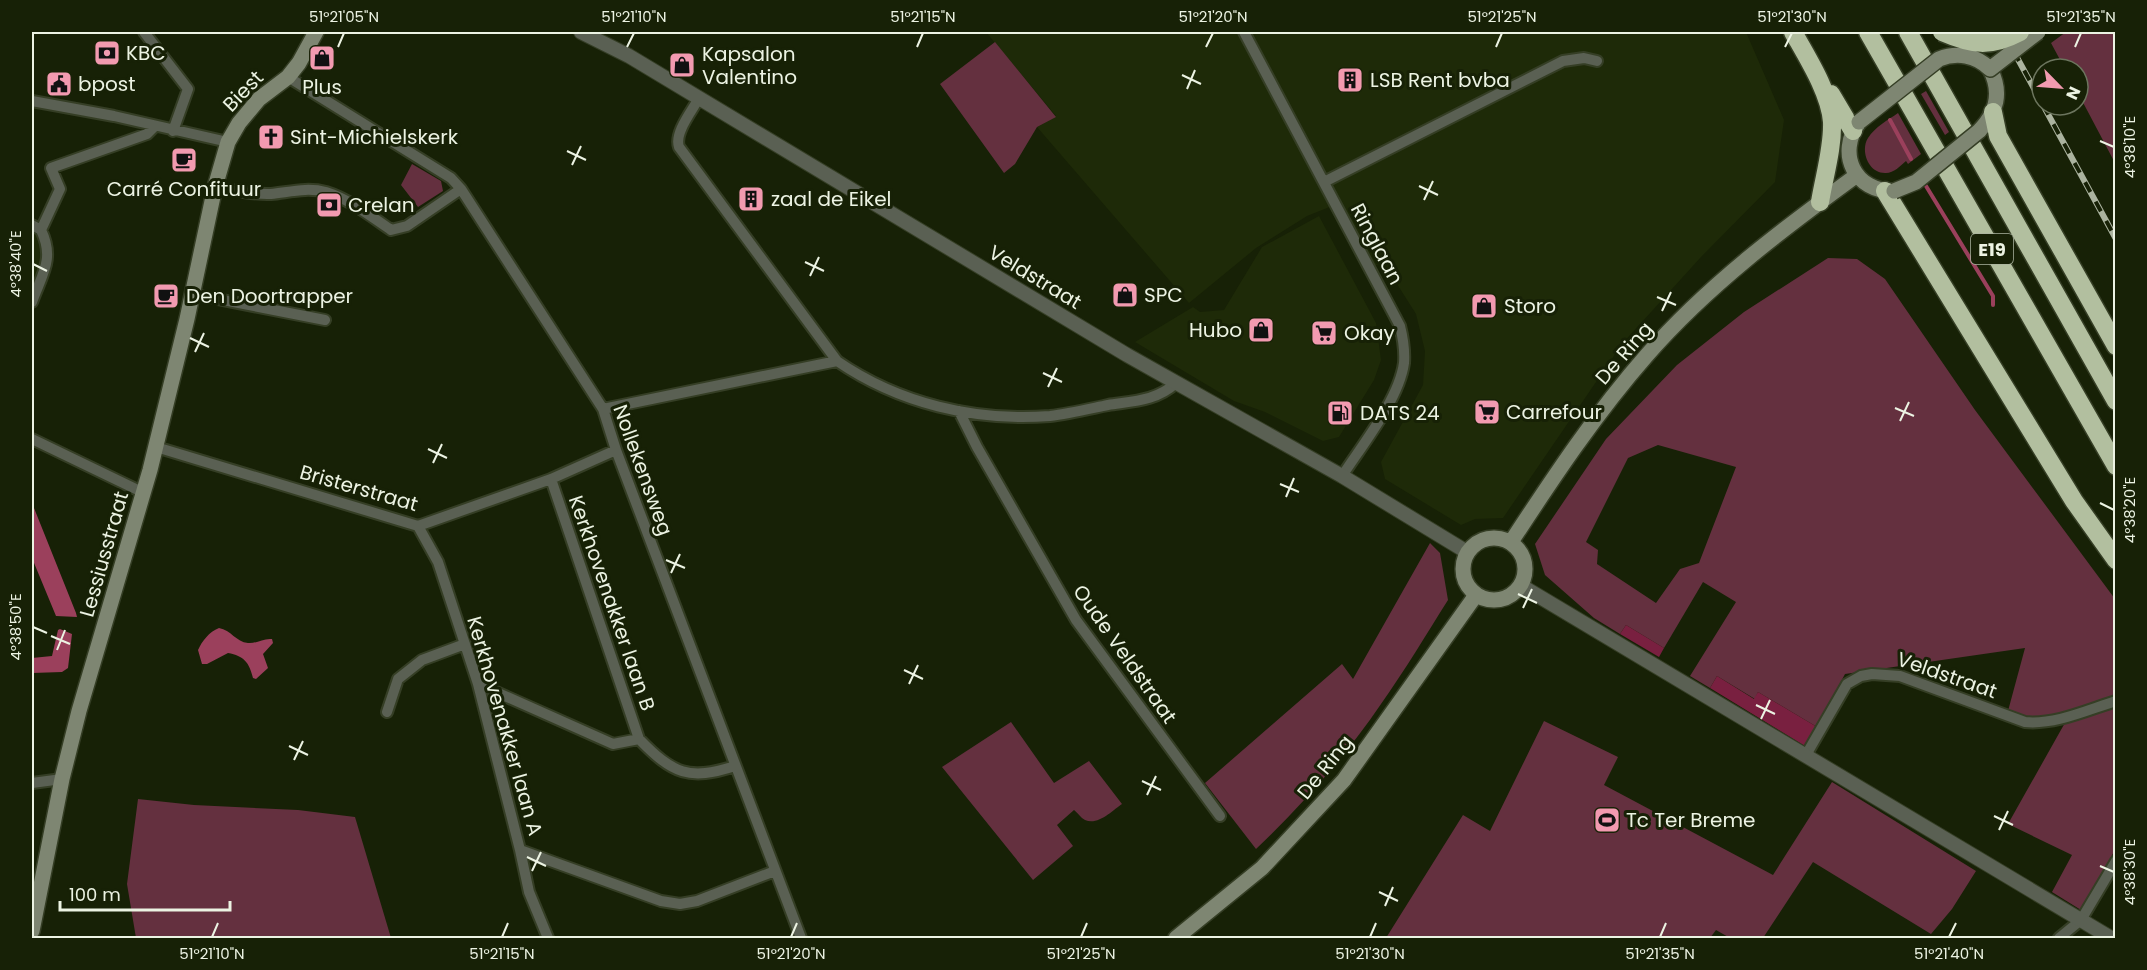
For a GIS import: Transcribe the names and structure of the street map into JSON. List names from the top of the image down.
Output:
{
  "streets": {
    "highway": ["E19"],
    "main road": ["Biest", "De Ring", "Lessiusstraat"],
    "street": [
      "Ringlaan",
      "Veldstraat",
      "Nollekensweg",
      "Bristerstraat",
      "Kerkhovenakker laan B",
      "Oude Veldstraat",
      "Kerkhovenakker laan A"
    ]
  },
  "crossings": [
    ["Biest", "Nollekensweg"],
    ["Biest", "Lessiusstraat"],
    ["Ringlaan", "Veldstraat"],
    ["Veldstraat", "De Ring"],
    ["Nollekensweg", "Bristerstraat"],
    ["Bristerstraat", "Lessiusstraat"],
    ["Bristerstraat", "Kerkhovenakker laan B"],
    ["Bristerstraat", "Kerkhovenakker laan A"]
  ],
  "places": {
    "bank": ["KBC", "Crelan"],
    "shop": [
      "Plus",
      "Kapsalon Valentino",
      "SPC",
      "Storo",
      "Hubo"
    ],
    "building": ["LSB Rent bvba", "zaal de Eikel"],
    "public building": ["bpost"],
    "church": ["Sint-Michielskerk"],
    "cafe": ["Carré Confituur", "Den Doortrapper"],
    "supermarket": ["Okay", "Carrefour"],
    "fuel station": ["DATS 24"],
    "sports": ["Tc Ter Breme"]
  },
  "scale_bar": "100 m",
  "north": "bottom right",
  "coordinates": [
    "51°21'05\"N",
    "51°21'10\"N",
    "51°21'15\"N",
    "51°21'20\"N",
    "51°21'25\"N",
    "51°21'30\"N",
    "51°21'35\"N",
    "4°38'10\"E",
    "4°38'40\"E",
    "4°38'20\"E",
    "4°38'50\"E",
    "4°38'30\"E",
    "51°21'40\"N"
  ]
}
